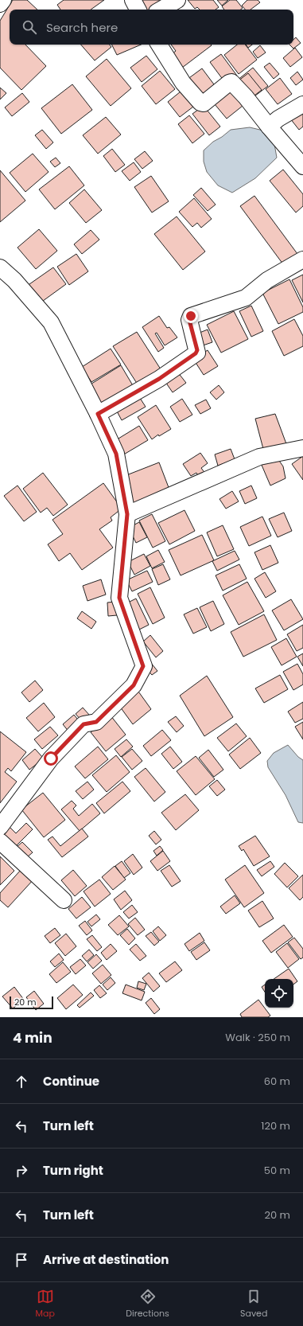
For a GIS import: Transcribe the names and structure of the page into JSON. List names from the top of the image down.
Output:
{
  "scale_bar": "20 m",
  "page": {
    "search": "Search here",
    "scale": "20 m",
    "heading": ["4 min", "Walk · 250 m"],
    "list": [
      ["Continue", "60 m"],
      ["Turn left", "120 m"],
      ["Turn right", "50 m"],
      ["Turn left", "20 m"],
      "Arrive at destination"
    ],
    "nav": ["Map", "Directions", "Saved"]
  }
}
